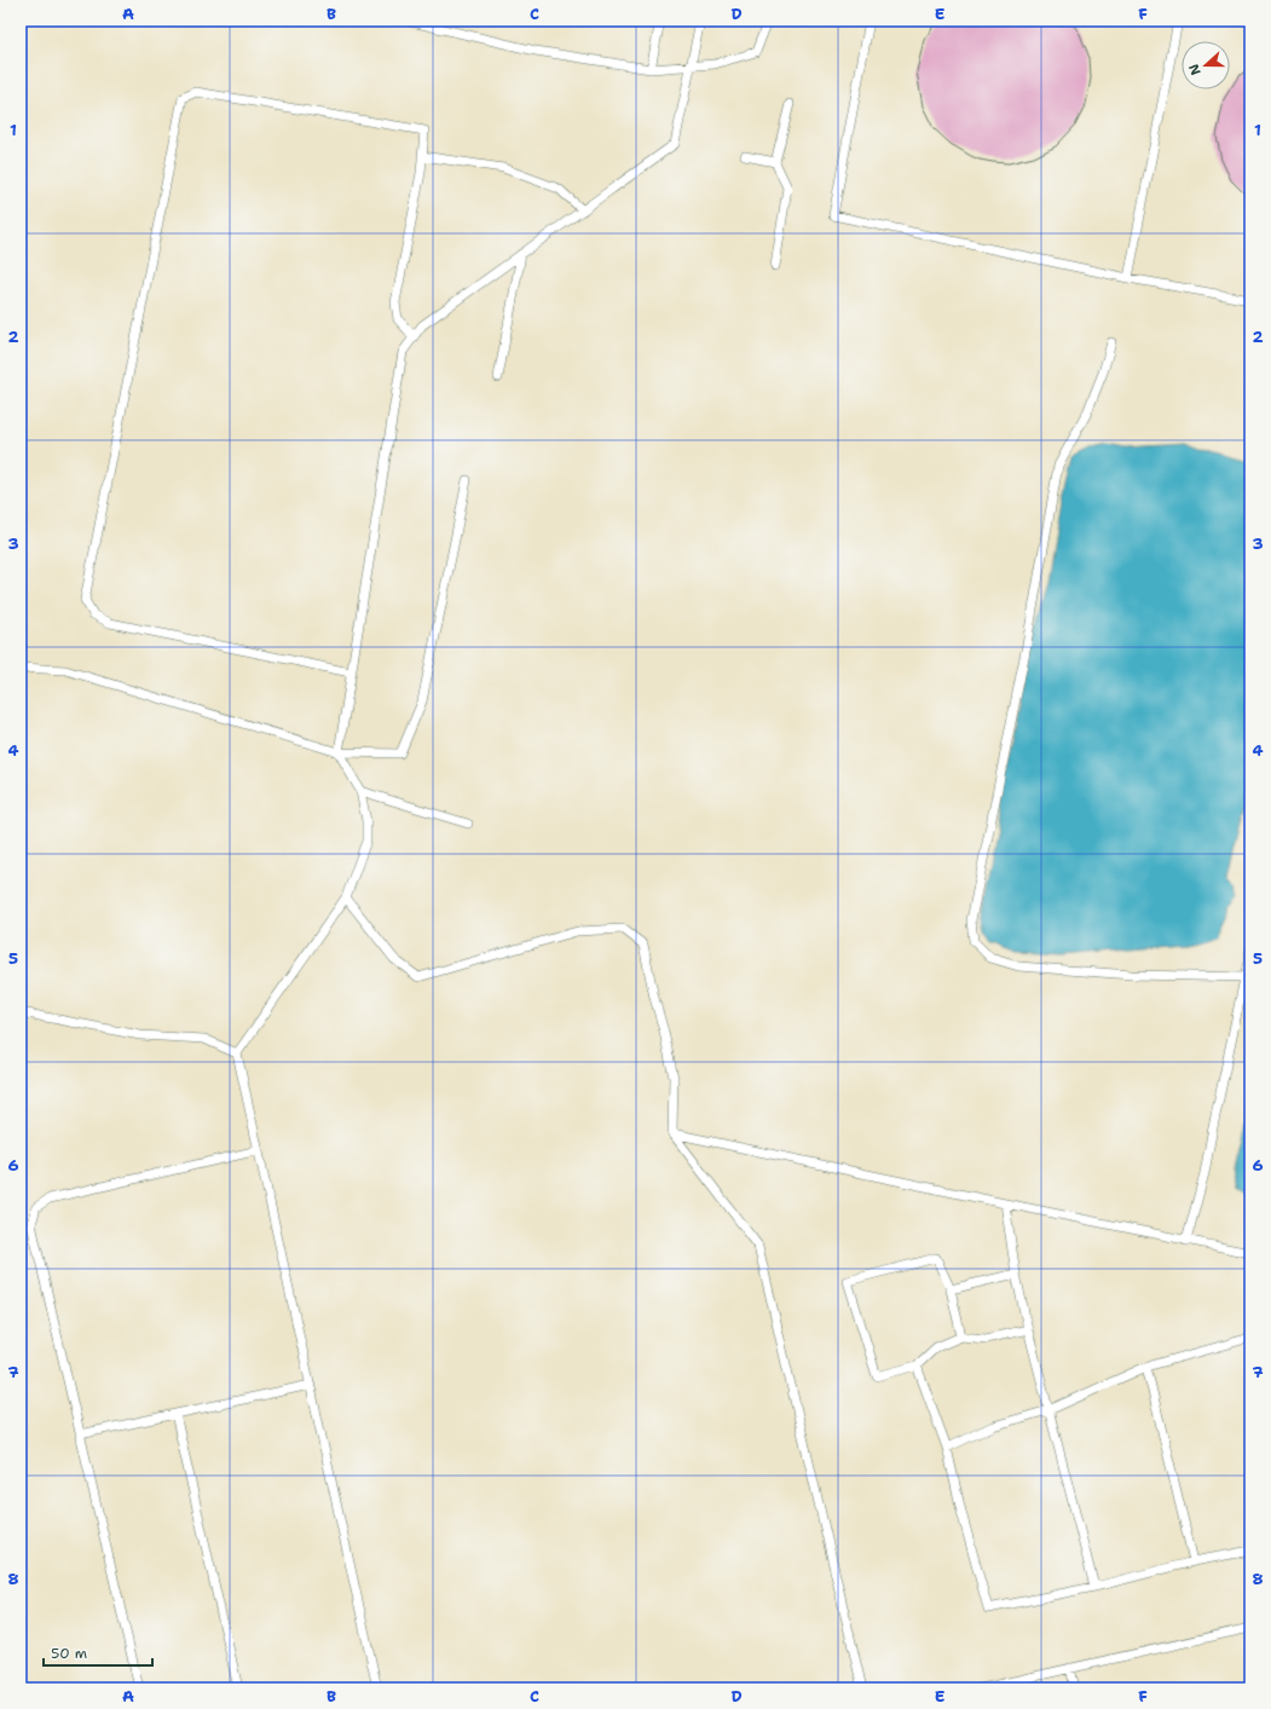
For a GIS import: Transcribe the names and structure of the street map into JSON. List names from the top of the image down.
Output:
{
  "scale_bar": "50 m",
  "north": "left",
  "grid": {
    "columns": [
      "A",
      "B",
      "C",
      "D",
      "E",
      "F"
    ],
    "rows": [
      "1",
      "2",
      "3",
      "4",
      "5",
      "6",
      "7",
      "8"
    ]
  }
}
